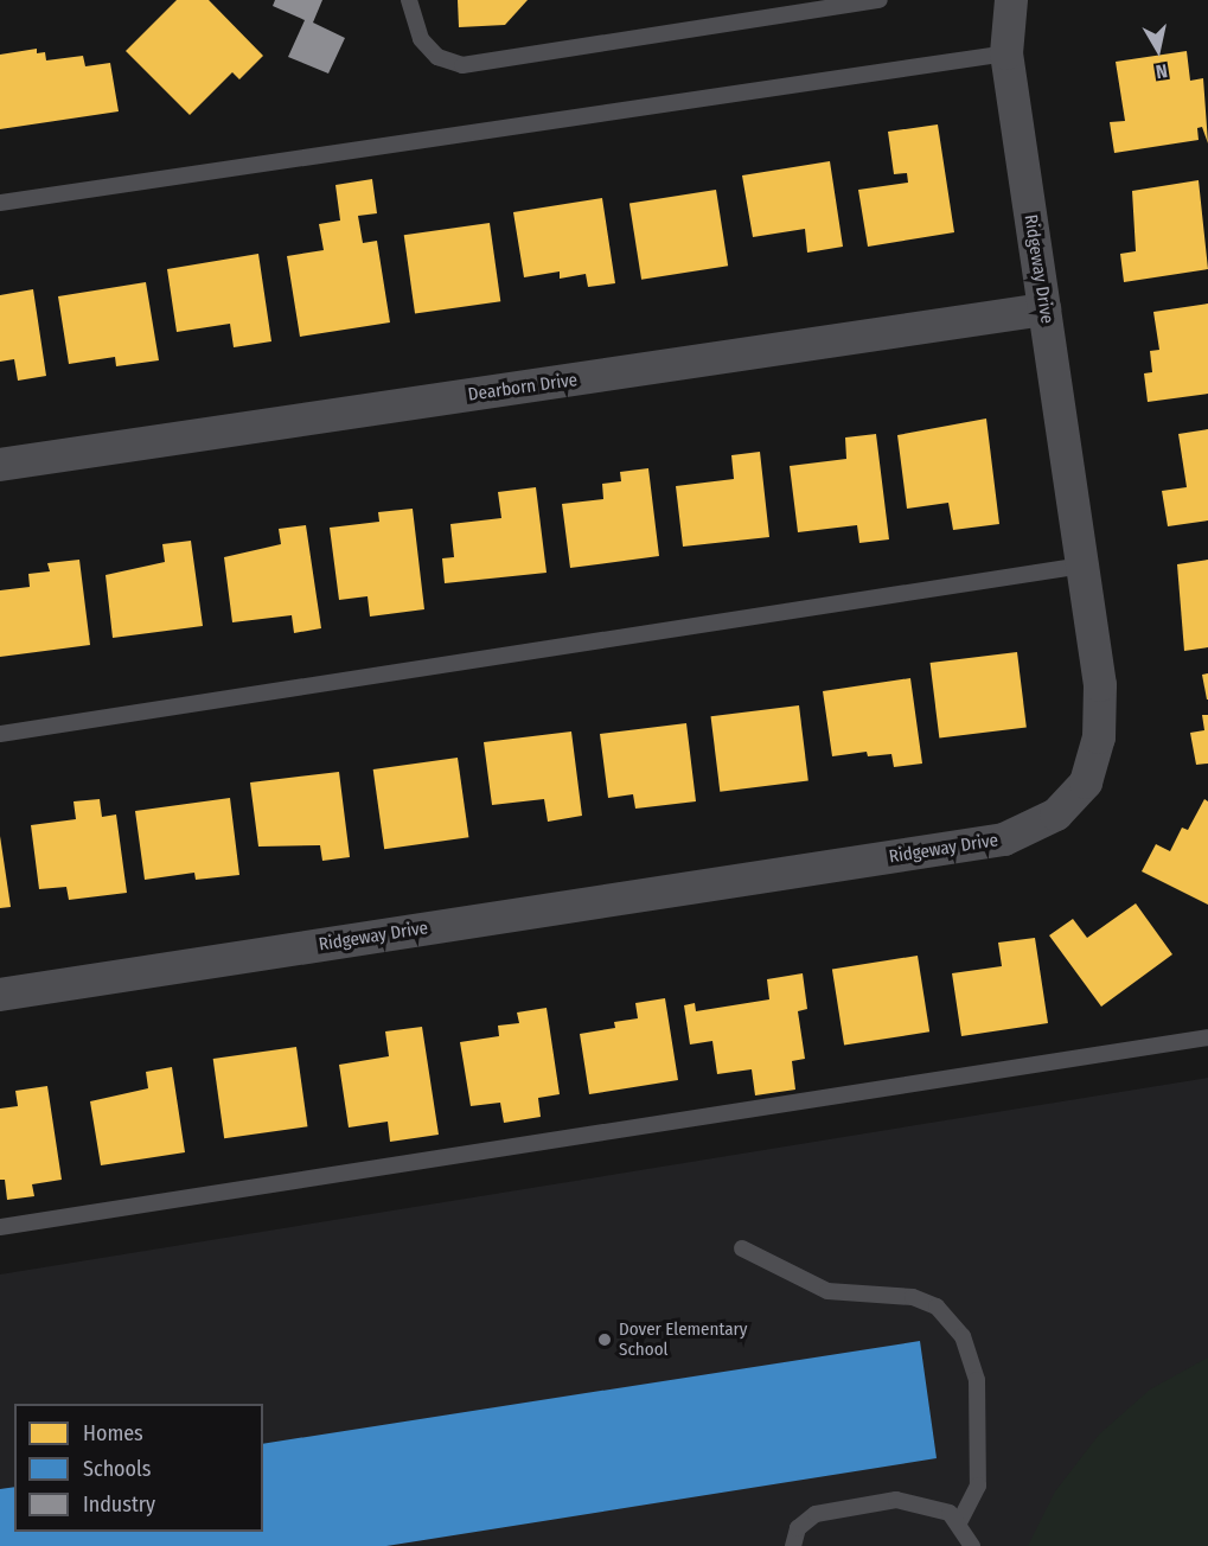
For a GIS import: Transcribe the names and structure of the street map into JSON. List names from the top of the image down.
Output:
{
  "streets": {
    "street": ["Ridgeway Drive", "Dearborn Drive"]
  },
  "crossings": [
    ["Ridgeway Drive", "Dearborn Drive"]
  ],
  "places": ["Dover Elementary School"],
  "legend": ["Homes", "Schools", "Industry"],
  "north": "bottom"
}
